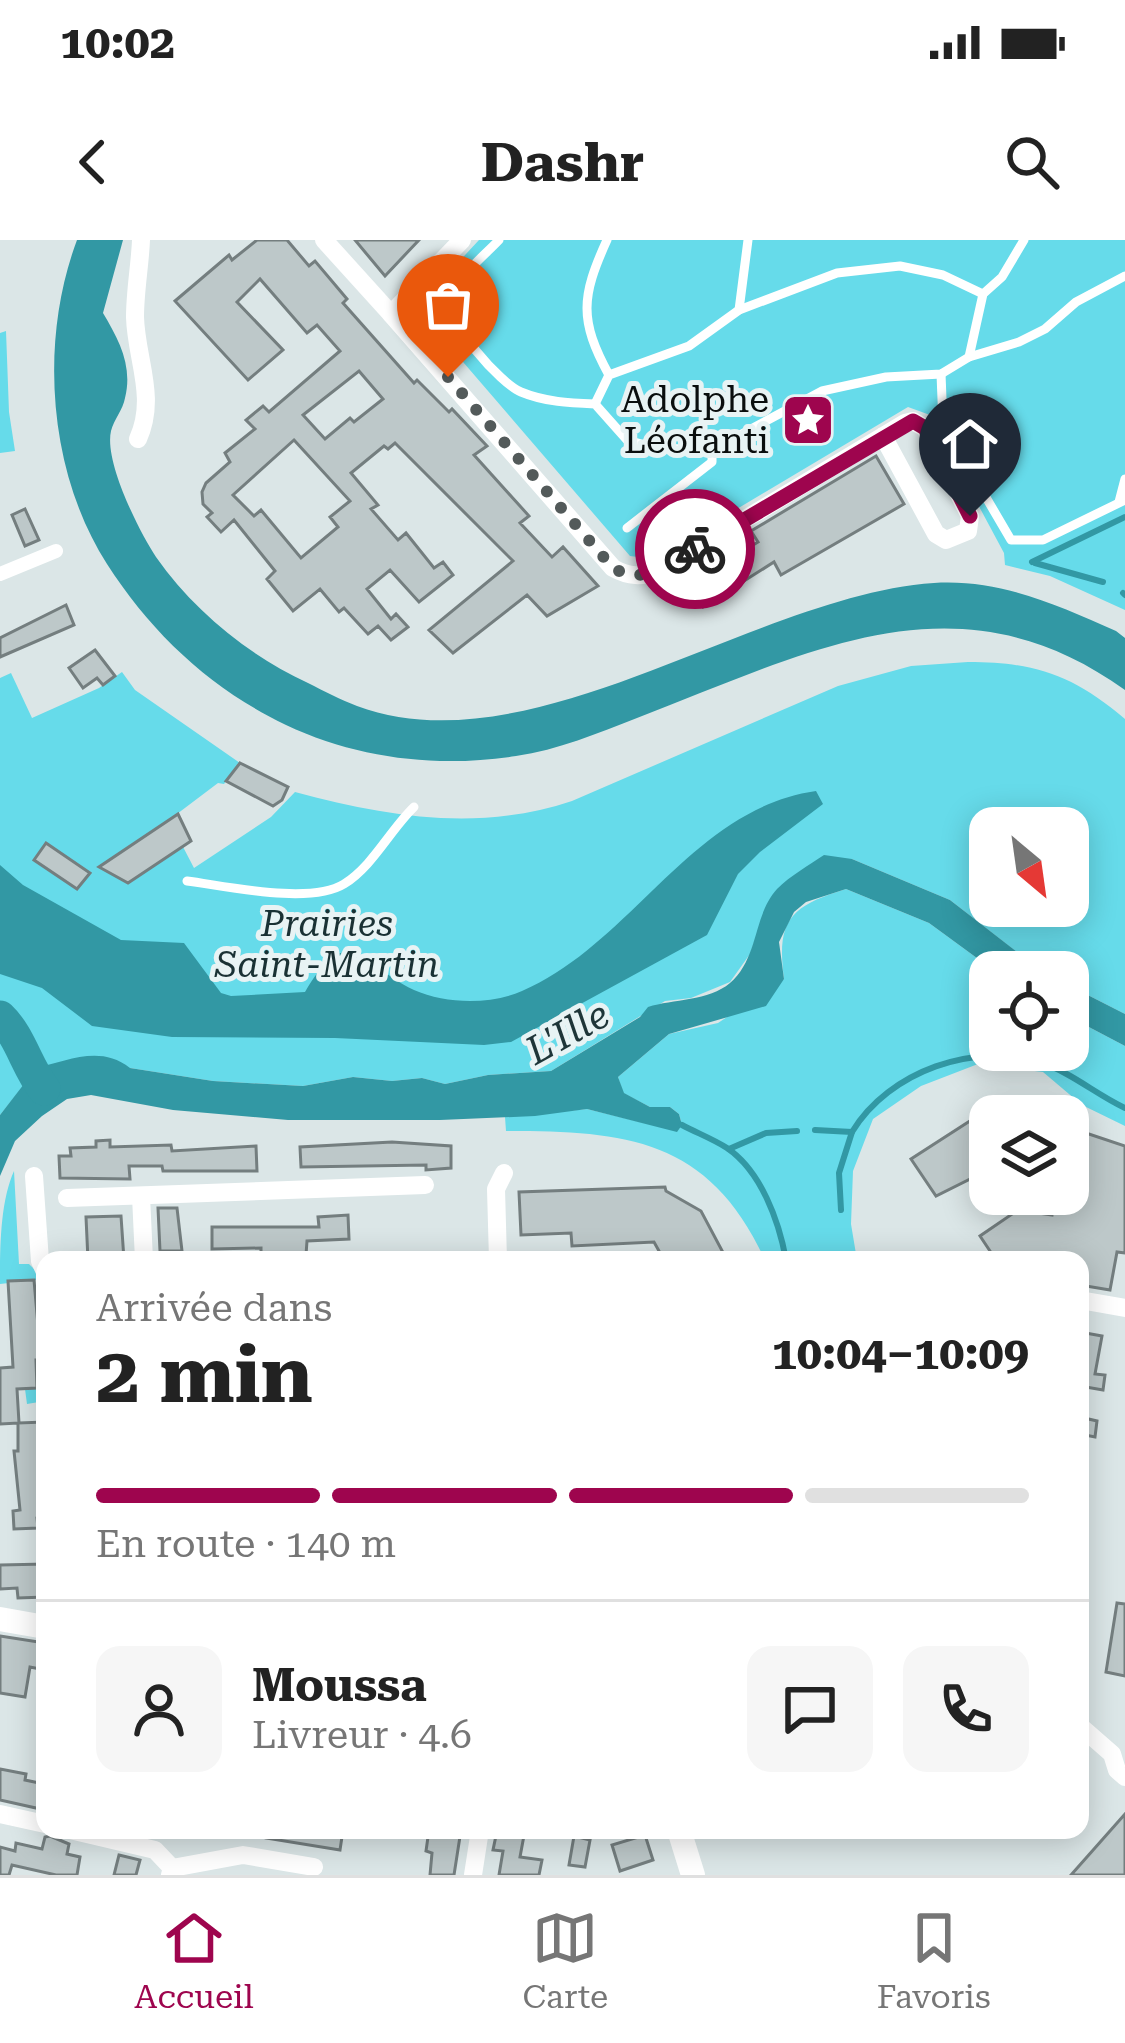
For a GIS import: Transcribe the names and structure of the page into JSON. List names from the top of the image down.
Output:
{
  "water": ["L'Ille"],
  "parks": ["Prairies Saint-Martin"],
  "places": {
    "place": ["Adolphe Léofanti"]
  },
  "north": "bottom right",
  "page": {
    "status": "10:02",
    "header": "Dashr",
    "heading": ["2 min", "Arrivée dans", "10:04–10:09"],
    "panel": ["Moussa", "Livreur · 4.6"],
    "bar": "En route · 140 m",
    "tabs": ["Accueil", "Carte", "Favoris"]
  }
}
